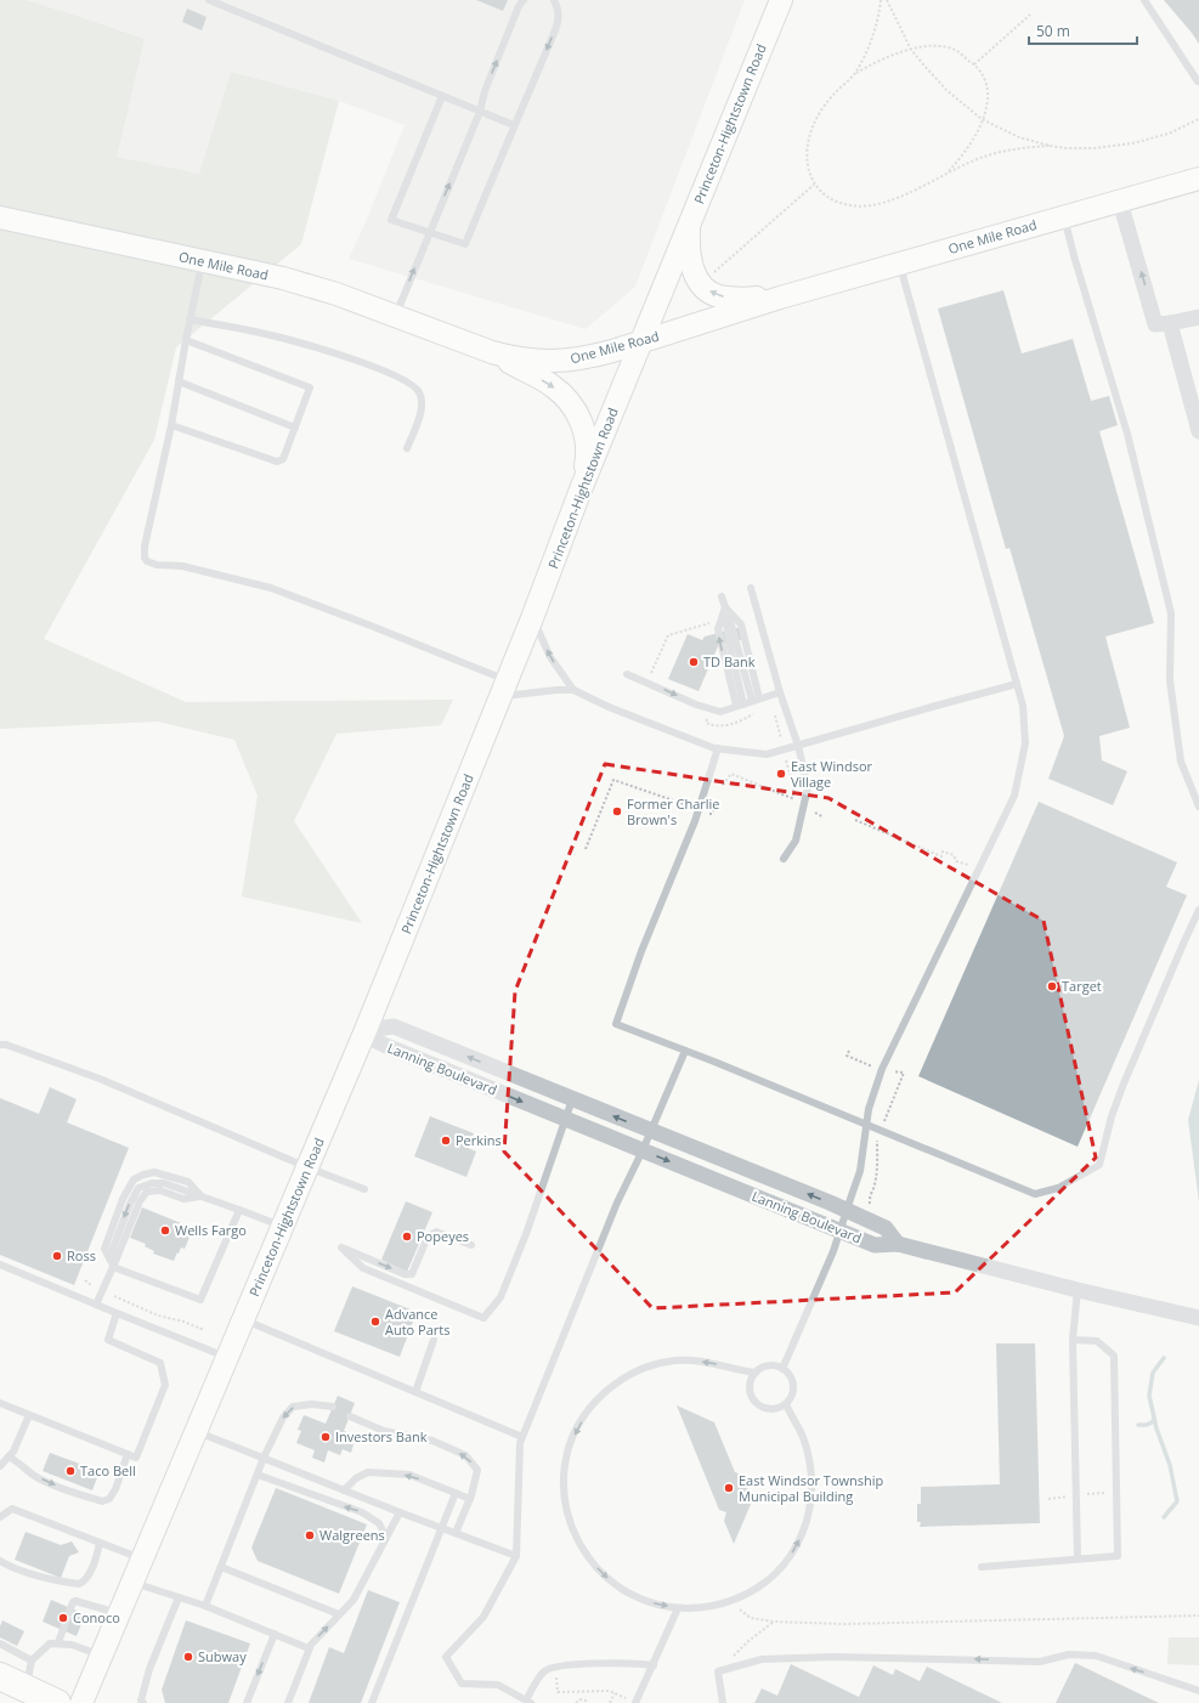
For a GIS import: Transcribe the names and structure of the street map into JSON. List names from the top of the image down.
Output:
{
  "streets": {
    "main road": ["Princeton-Hightstown Road", "One Mile Road"],
    "street": ["Lanning Boulevard"]
  },
  "crossings": [
    ["Princeton-Hightstown Road", "One Mile Road"],
    ["Princeton-Hightstown Road", "Lanning Boulevard"]
  ],
  "places": [
    "TD Bank",
    "East Windsor Village",
    "Former Charlie Brown's",
    "Target",
    "Perkins",
    "Wells Fargo",
    "Popeyes",
    "Ross",
    "Advance Auto Parts",
    "Investors Bank",
    "Taco Bell",
    "East Windsor Township Municipal Building",
    "Walgreens",
    "Conoco",
    "Subway"
  ],
  "scale_bar": "50 m"
}
